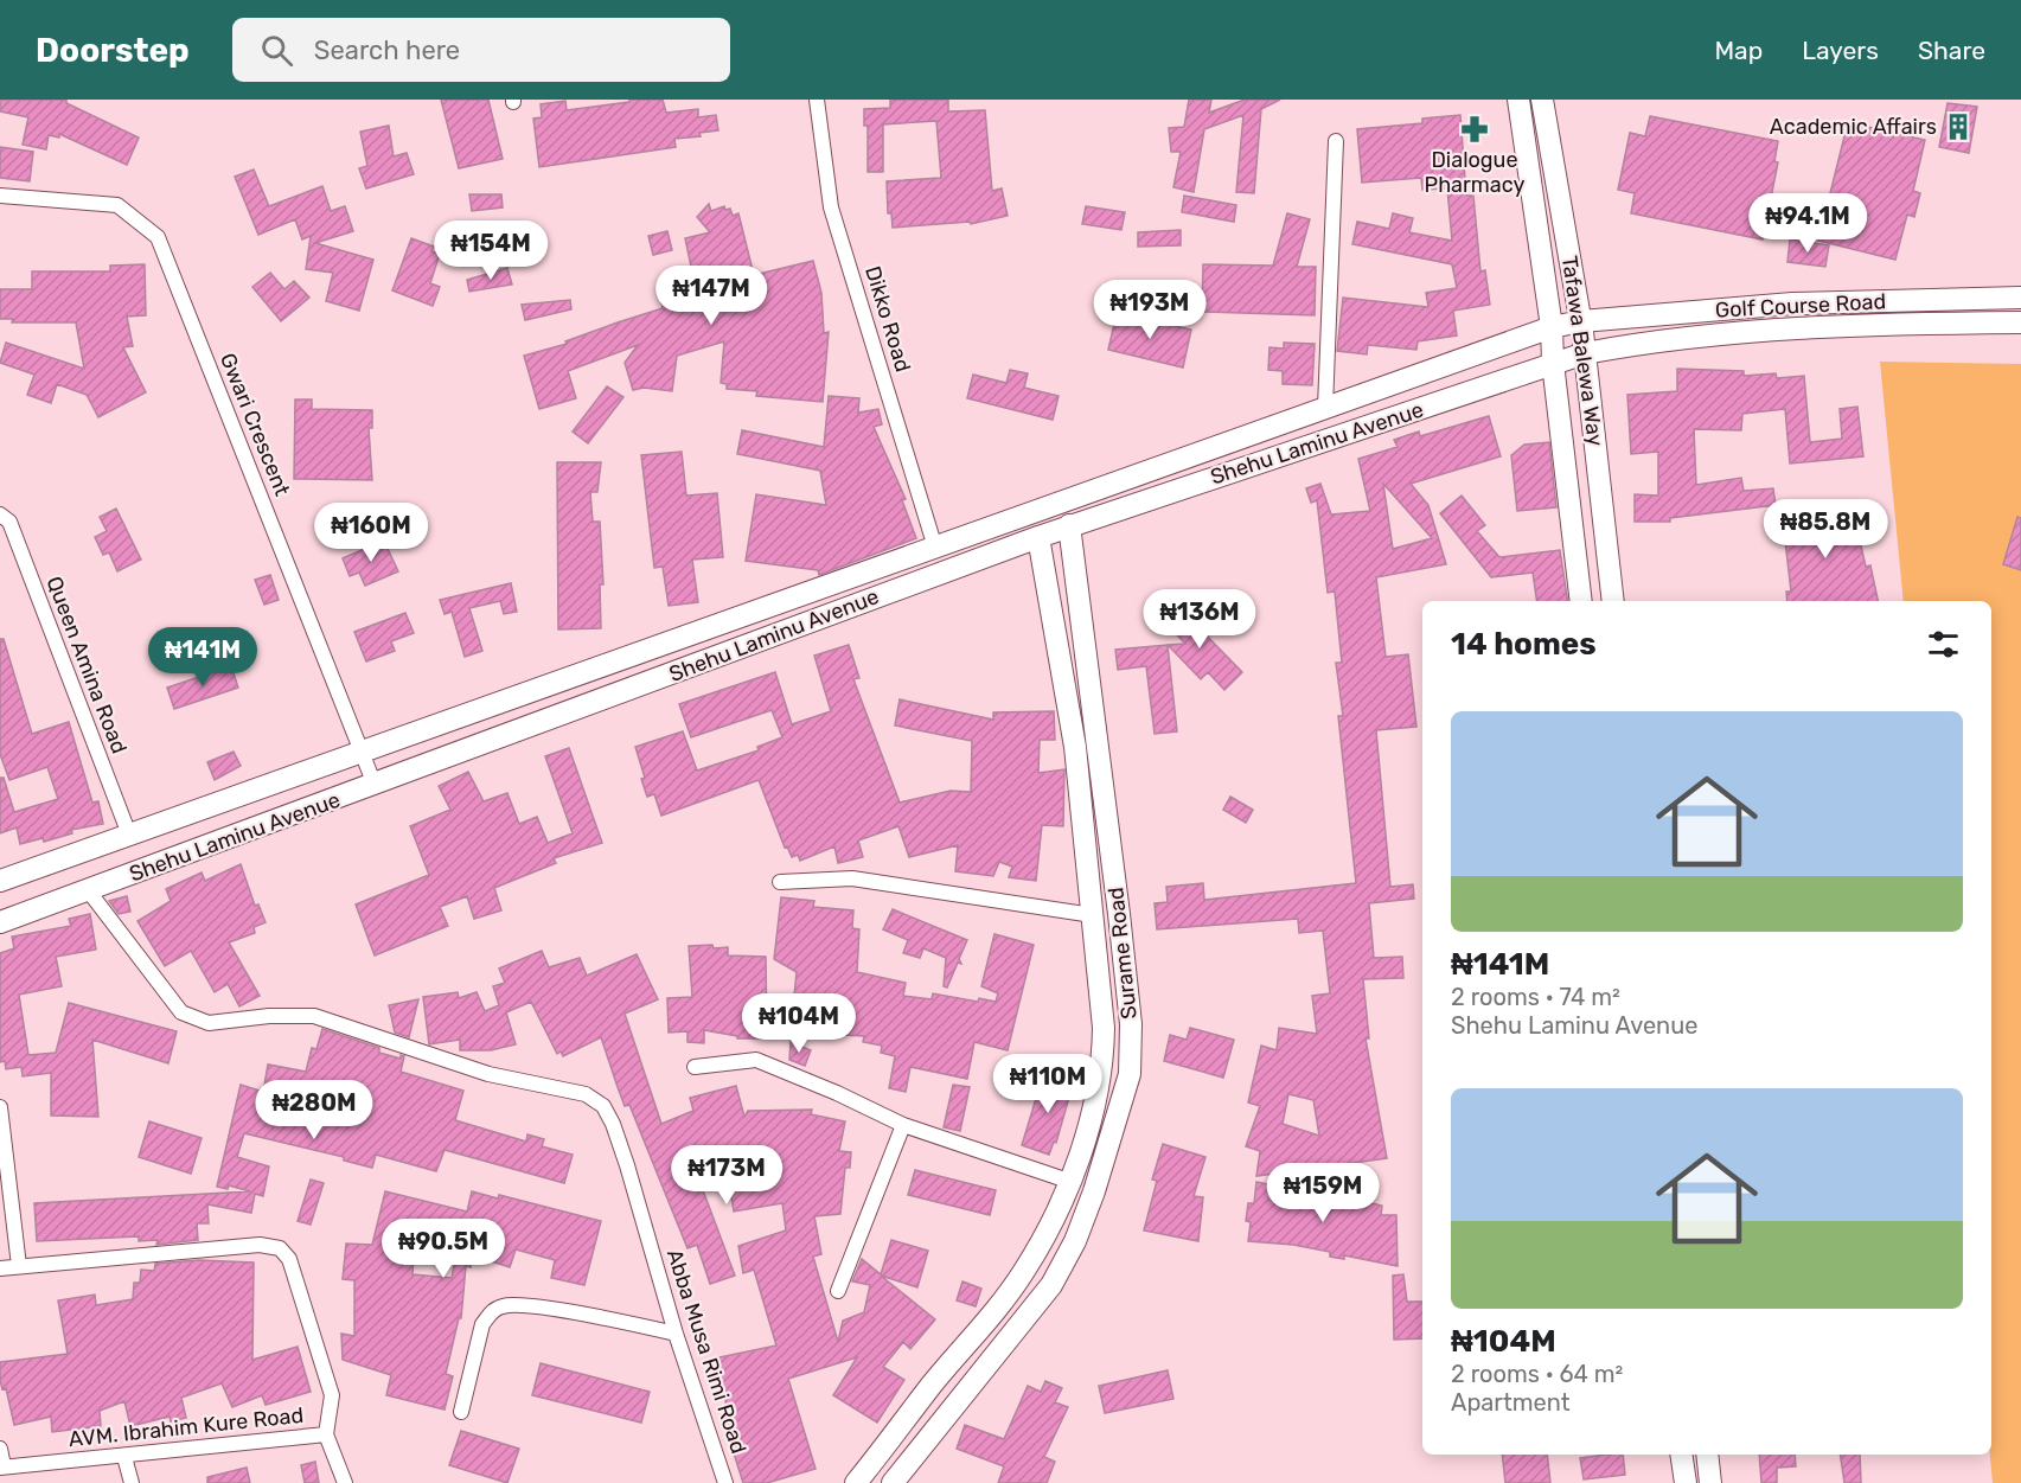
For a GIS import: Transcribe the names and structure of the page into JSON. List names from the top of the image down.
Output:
{
  "streets": {
    "street": [
      "Golf Course Road",
      "Dikko Road",
      "Tafawa Balewa Way",
      "Gwari Crescent",
      "Shehu Laminu Avenue",
      "Queen Amina Road",
      "Surame Road",
      "Abba Musa Rimi Road",
      "AVM. Ibrahim Kure Road"
    ]
  },
  "crossings": [
    ["Golf Course Road", "Tafawa Balewa Way"],
    ["Golf Course Road", "Shehu Laminu Avenue"],
    ["Dikko Road", "Shehu Laminu Avenue"],
    ["Tafawa Balewa Way", "Shehu Laminu Avenue"],
    ["Gwari Crescent", "Shehu Laminu Avenue"],
    ["Shehu Laminu Avenue", "Queen Amina Road"],
    ["Shehu Laminu Avenue", "Surame Road"],
    ["Shehu Laminu Avenue", "Abba Musa Rimi Road"]
  ],
  "places": {
    "building": ["Academic Affairs"],
    "pharmacy": ["Dialogue Pharmacy"]
  },
  "page": {
    "header": "Doorstep",
    "search": "Search here",
    "nav": ["Map", "Layers", "Share"],
    "price": [
      "₦94.1M",
      "₦154M",
      "₦147M",
      "₦193M",
      "₦85.8M",
      "₦160M",
      "₦136M",
      "₦141M",
      "₦104M",
      "₦110M",
      "₦280M",
      "₦173M",
      "₦159M",
      "₦90.5M"
    ],
    "heading": "14 homes",
    "list": [
      {
        "name": "₦141M",
        "note": "2 rooms · 74 m² · Shehu Laminu Avenue"
      },
      {
        "name": "₦104M",
        "note": "2 rooms · 64 m² · Apartment"
      }
    ]
  }
}
